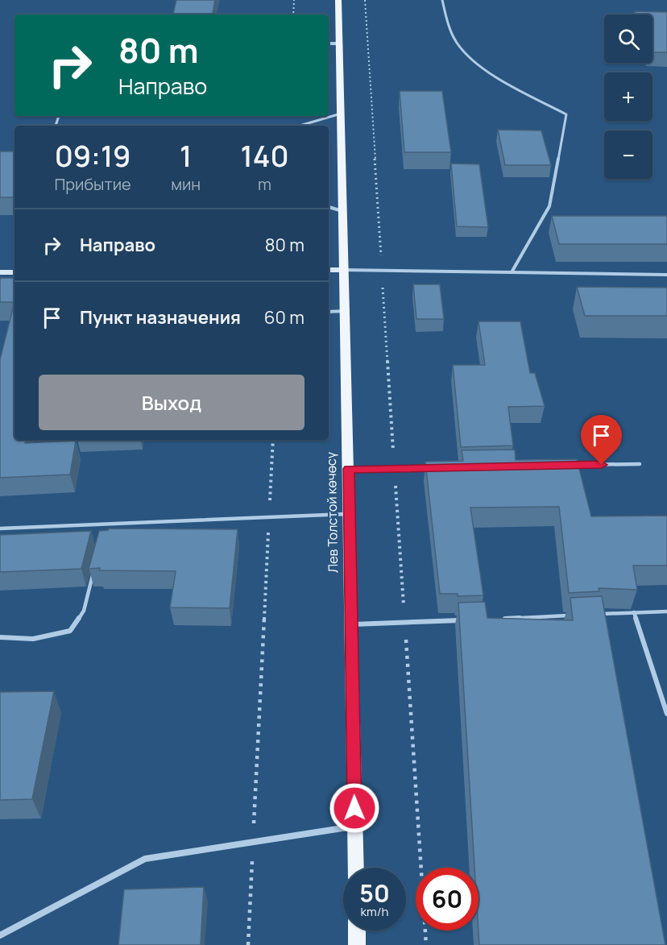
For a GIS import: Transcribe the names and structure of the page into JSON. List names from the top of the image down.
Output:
{
  "streets": {
    "main road": ["Лев Толстой көчөсү"]
  },
  "page": {
    "map_buttons": ["+", "−"],
    "turn": ["80 m", "Направо"],
    "eta": [
      "09:19",
      "Прибытие",
      "1",
      "мин",
      "140",
      "m"
    ],
    "list": [
      {
        "name": "Направо",
        "value": "80 m"
      },
      {
        "name": "Пункт назначения",
        "value": "60 m"
      }
    ],
    "buttons": "Выход",
    "speed": "50 km/h",
    "limit": "60"
  }
}
